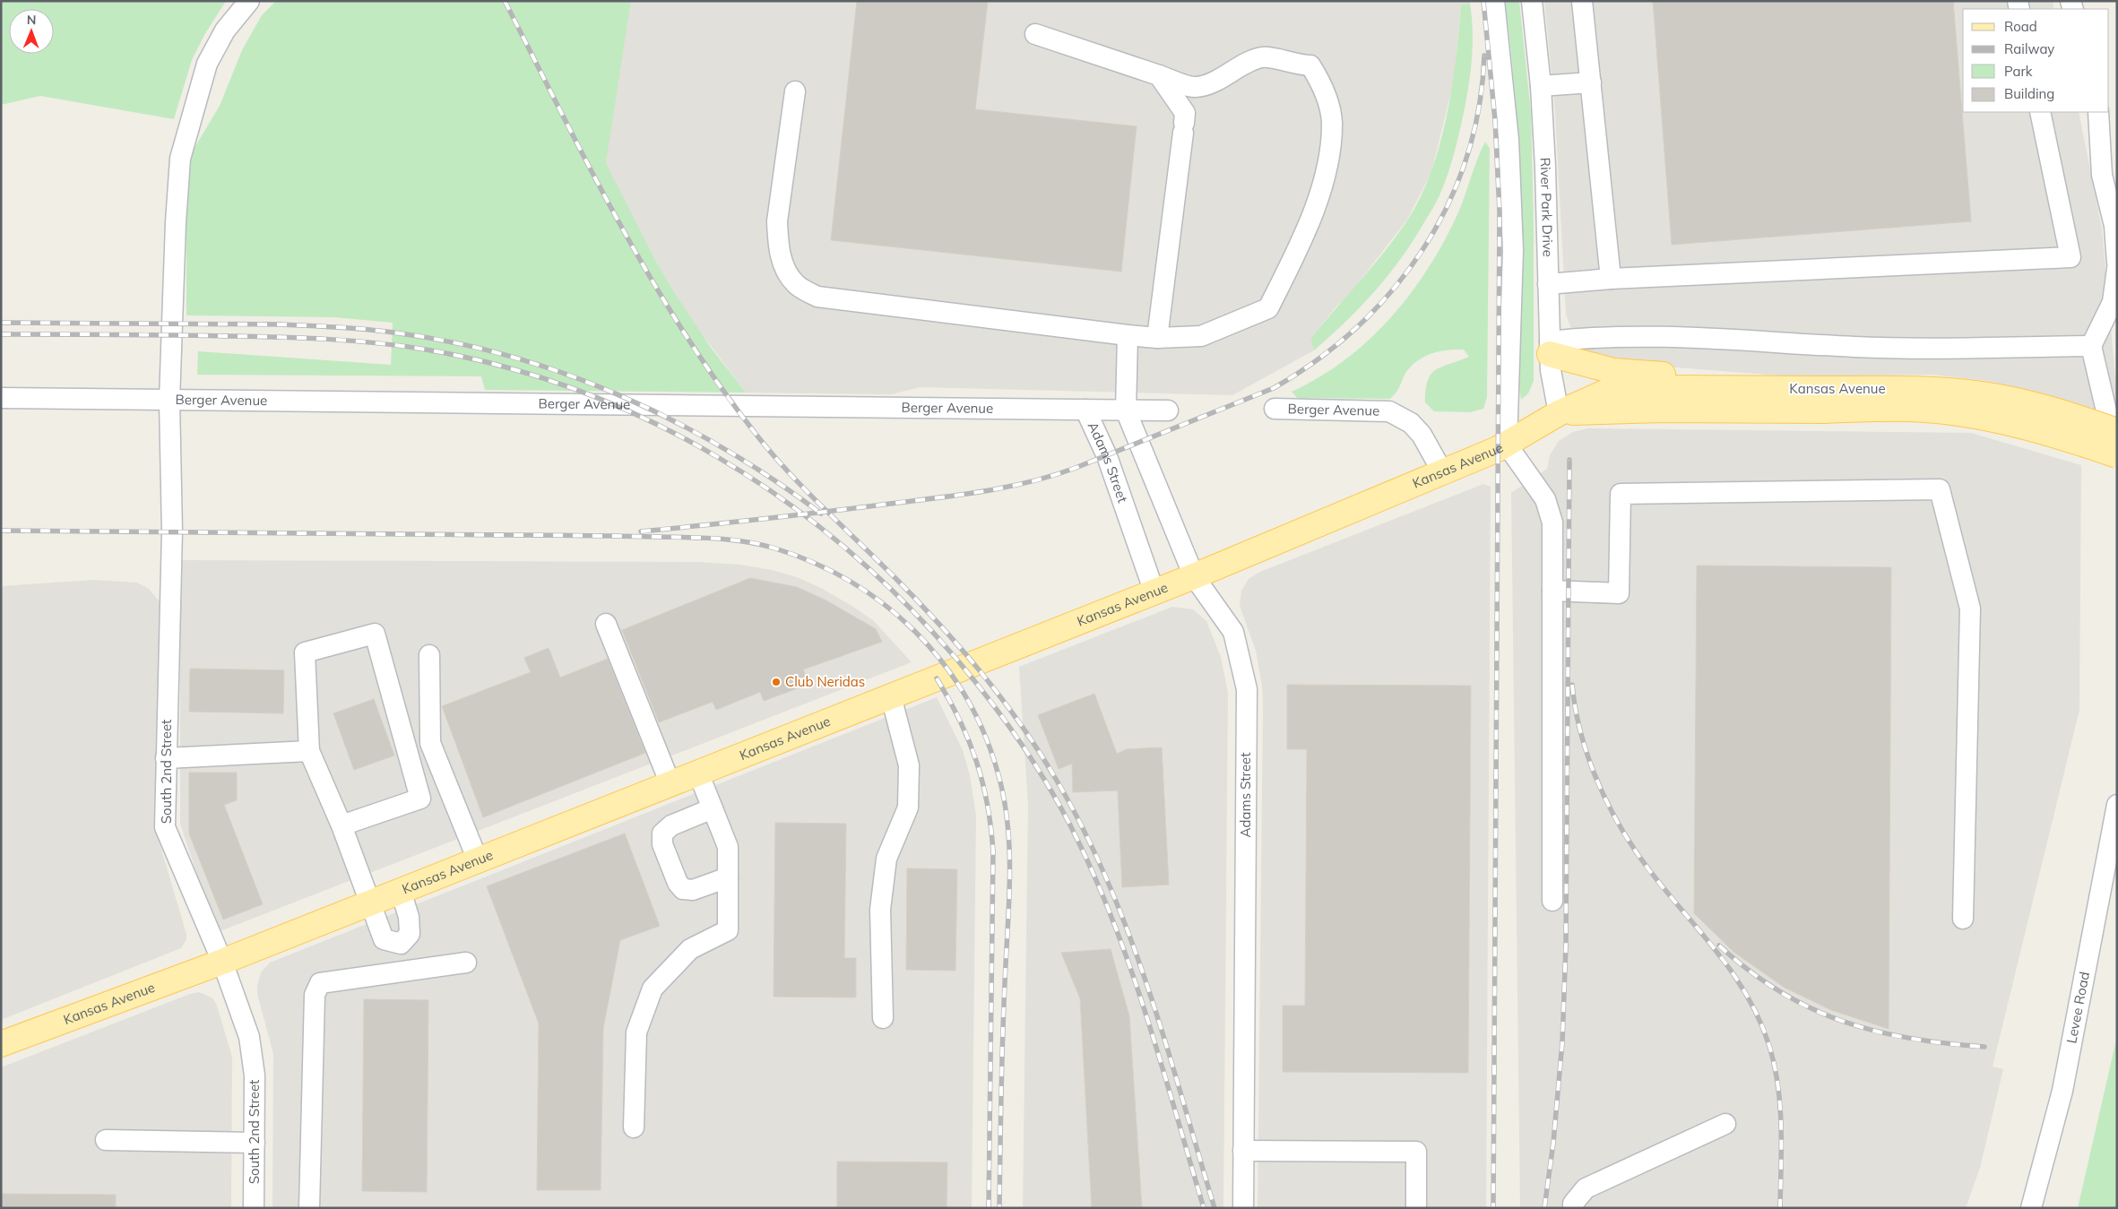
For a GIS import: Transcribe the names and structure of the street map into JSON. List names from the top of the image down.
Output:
{
  "streets": {
    "main road": ["Kansas Avenue"],
    "street": [
      "River Park Drive",
      "Berger Avenue",
      "Adams Street",
      "South 2nd Street",
      "Levee Road"
    ]
  },
  "crossings": [
    ["River Park Drive", "Kansas Avenue"],
    ["Kansas Avenue", "Berger Avenue"],
    ["Kansas Avenue", "Adams Street"],
    ["Kansas Avenue", "South 2nd Street"],
    ["Berger Avenue", "Adams Street"],
    ["Berger Avenue", "South 2nd Street"]
  ],
  "places": ["Club Neridas"],
  "legend": [
    "Road",
    "Railway",
    "Park",
    "Building"
  ],
  "north": "top"
}
